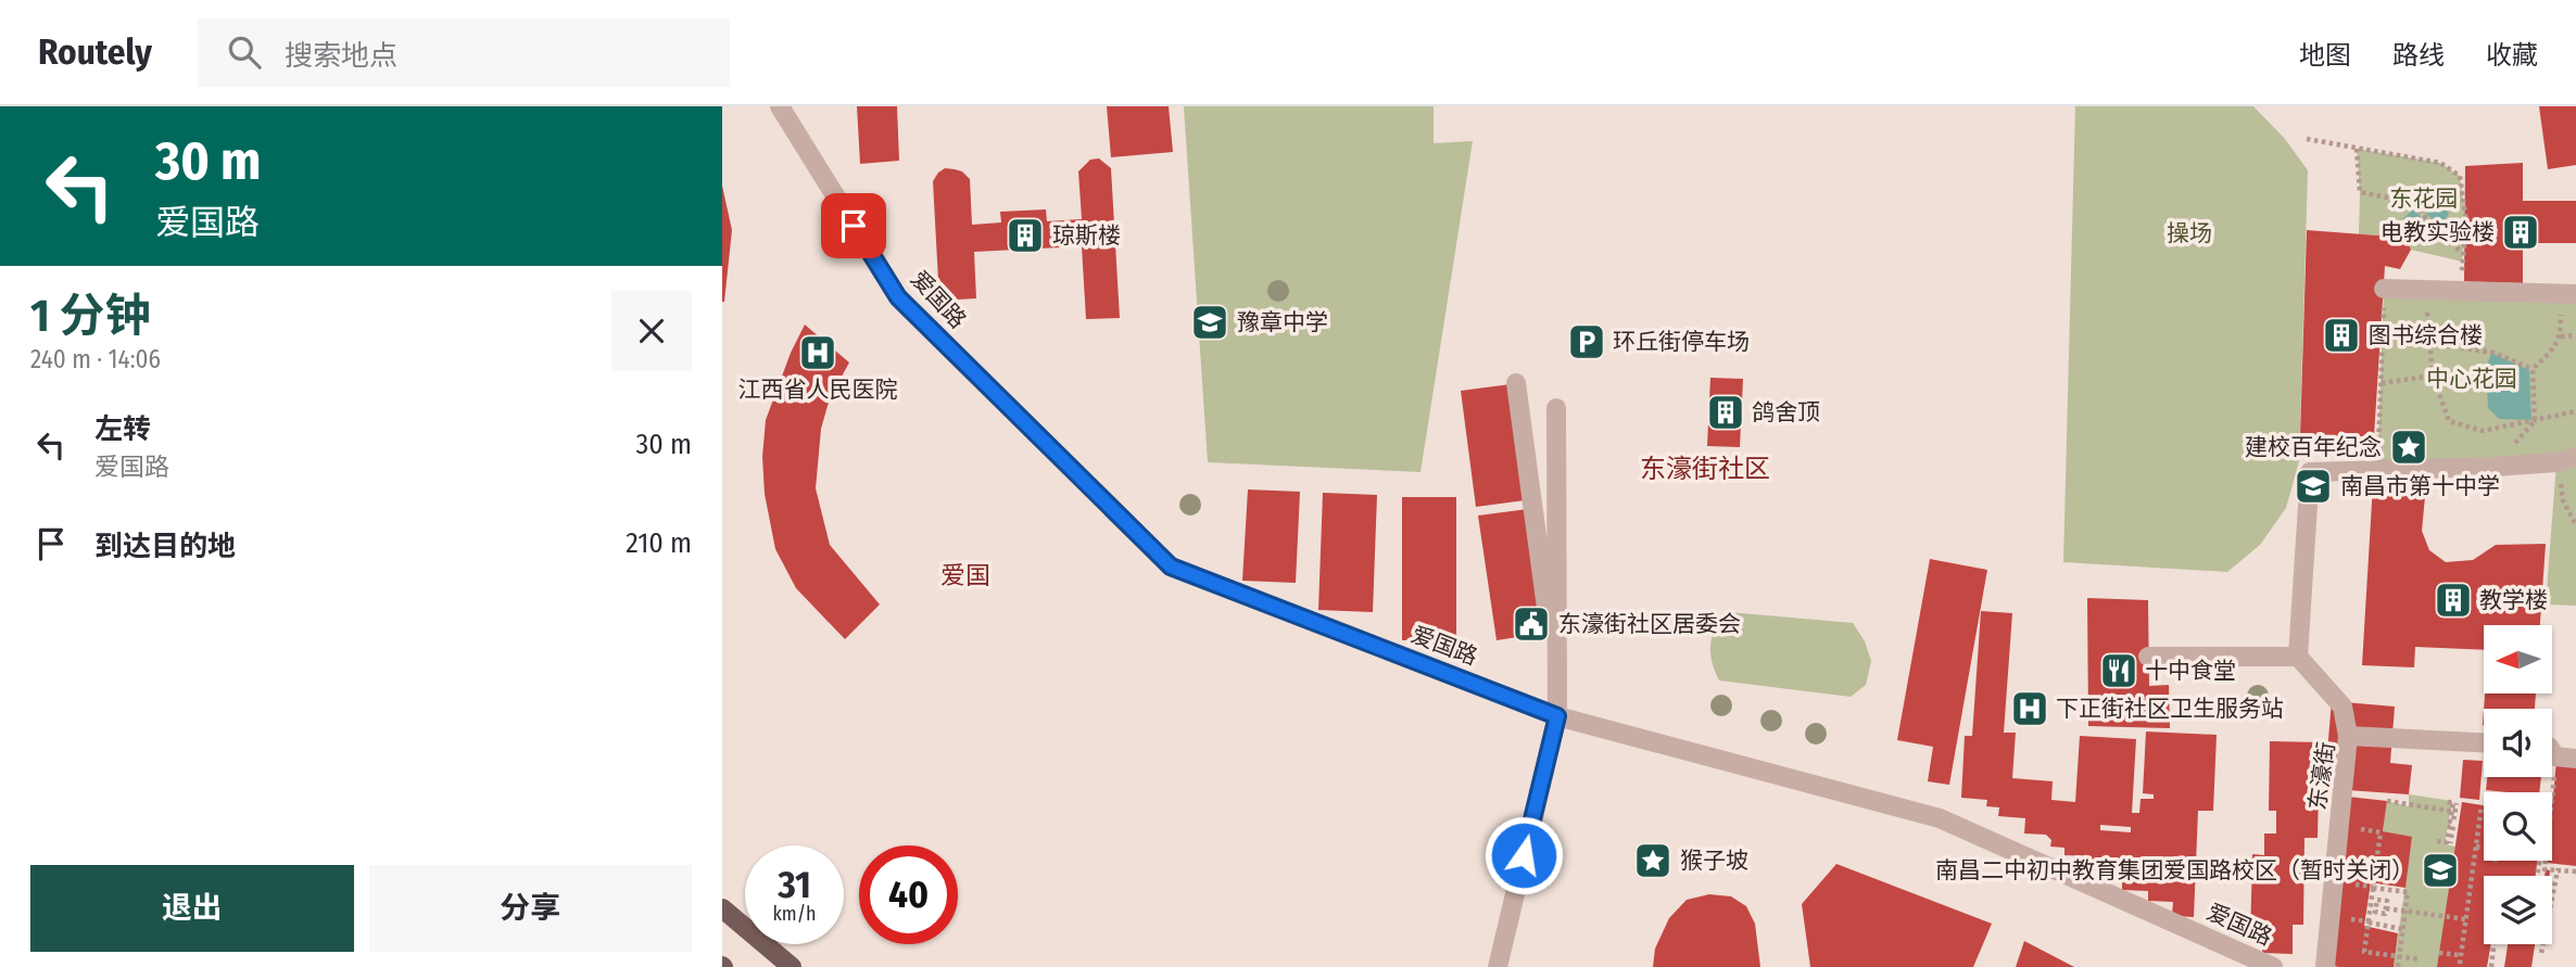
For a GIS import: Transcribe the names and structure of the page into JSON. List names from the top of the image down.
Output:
{
  "streets": {
    "street": ["爱国路", "东濠街"]
  },
  "districts": ["东濠街社区", "爱国"],
  "parks": ["东花园", "操场", "中心花园"],
  "places": {
    "building": [
      "电教实验楼",
      "琼斯楼",
      "图书综合楼",
      "鸽舍顶",
      "教学楼"
    ],
    "school or university": ["豫章中学", "南昌市第十中学", "南昌二中初中教育集团爱国路校区（暂时关闭）"],
    "parking": ["环丘街停车场"],
    "hospital": ["江西省人民医院", "下正街社区卫生服务站"],
    "place": ["建校百年纪念", "猴子坡"],
    "public building": ["东濠街社区居委会"],
    "restaurant": ["十中食堂"]
  },
  "north": "left",
  "page": {
    "header": "Routely",
    "search": "搜索地点",
    "nav": ["地图", "路线", "收藏"],
    "turn": ["30 m", "爱国路"],
    "heading": ["1 分钟", "240 m · 14:06"],
    "list": [
      {
        "name": "左转",
        "note": "爱国路",
        "value": "30 m"
      },
      {
        "name": "到达目的地",
        "value": "210 m"
      }
    ],
    "speed": "31 km/h",
    "limit": "40",
    "buttons": ["退出", "分享"]
  }
}
